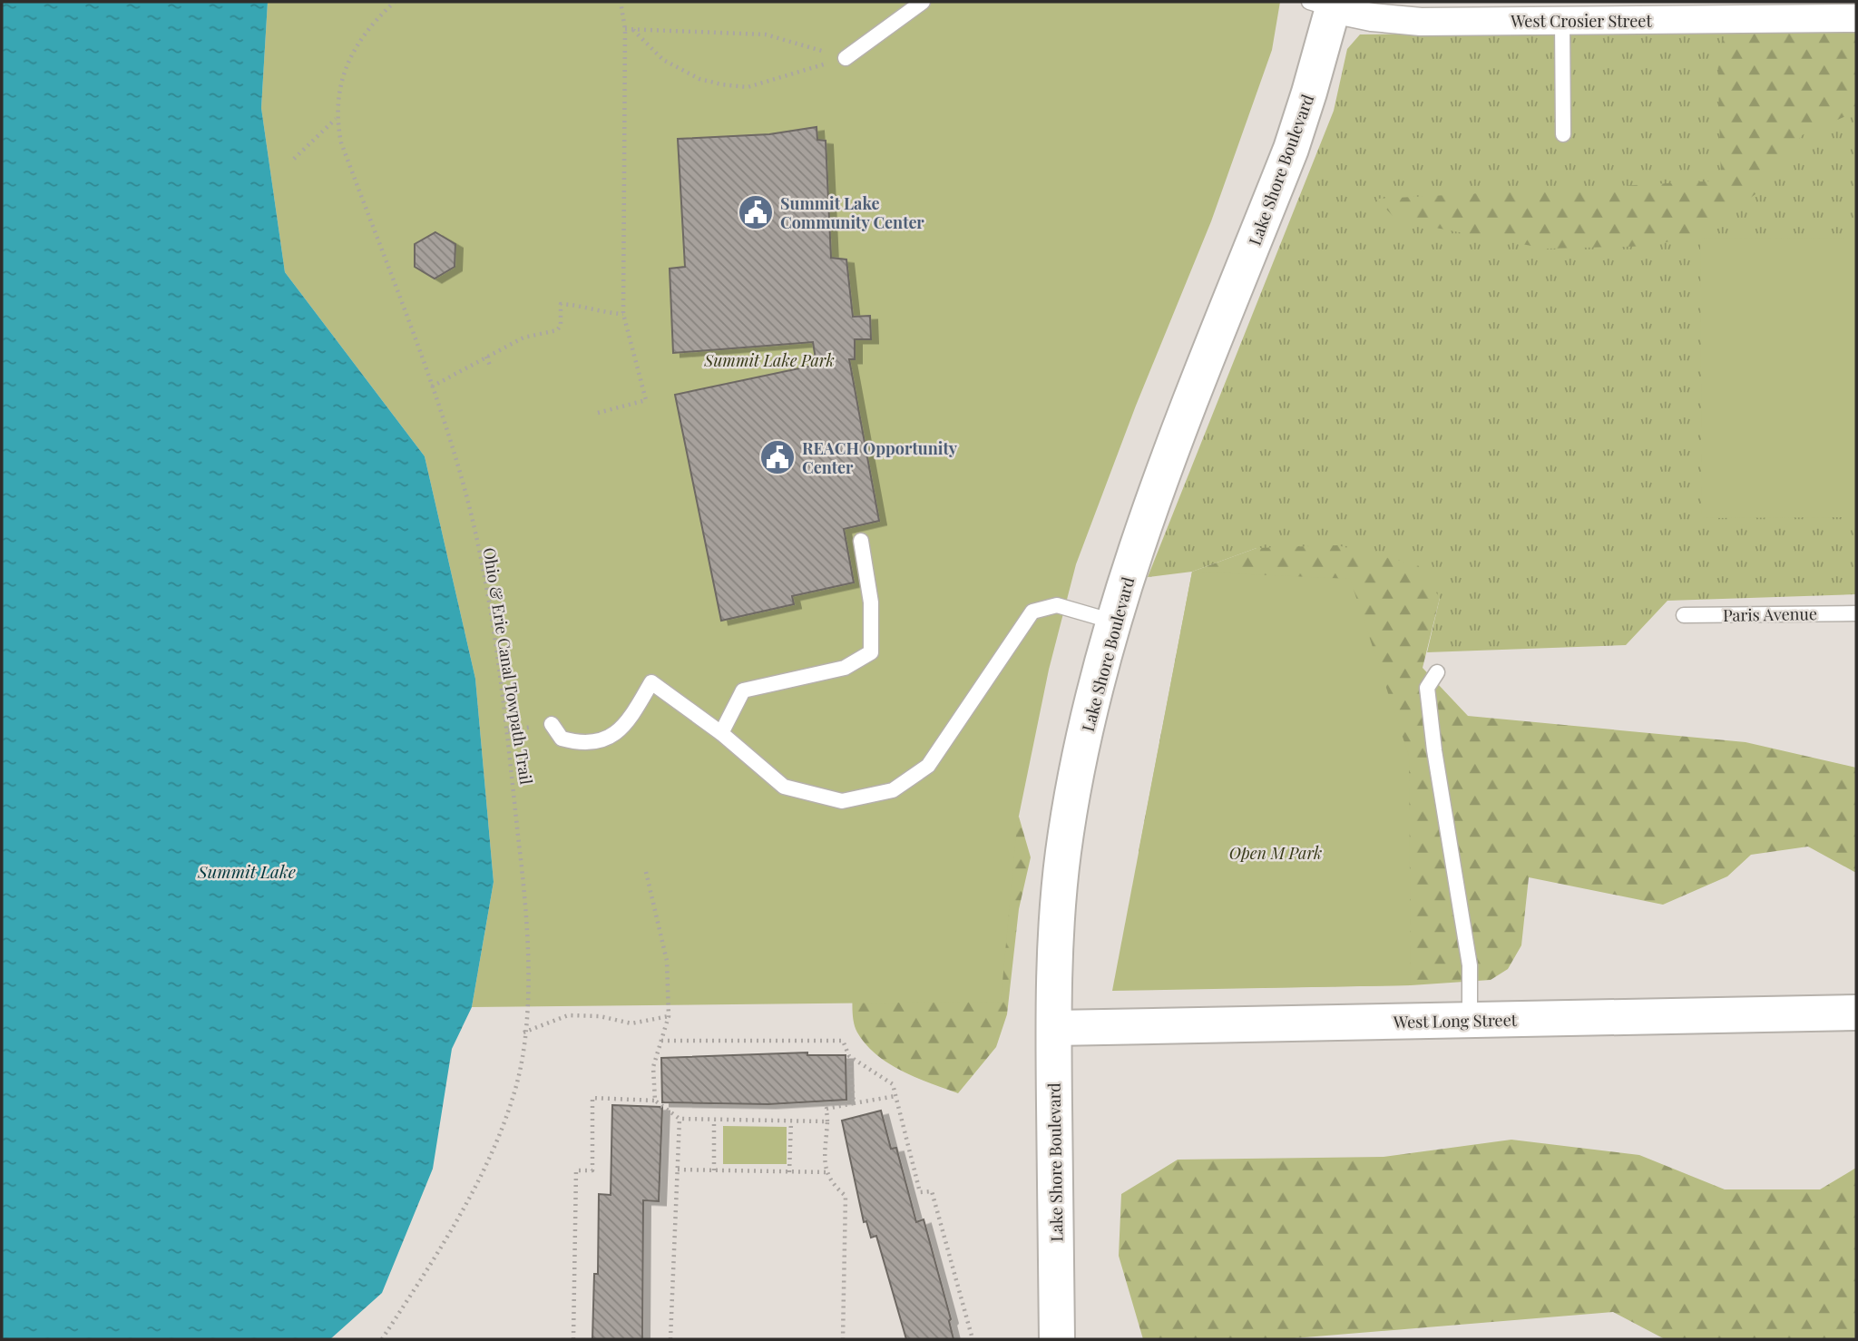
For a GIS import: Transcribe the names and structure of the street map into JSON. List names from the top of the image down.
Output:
{
  "streets": {
    "main road": ["Lake Shore Boulevard", "West Long Street"],
    "street": ["West Crosier Street"],
    "lane": ["Paris Avenue"],
    "path": ["Ohio & Erie Canal Towpath Trail"]
  },
  "crossings": [
    ["West Crosier Street", "Lake Shore Boulevard"],
    ["Lake Shore Boulevard", "West Long Street"]
  ],
  "water": ["Summit Lake"],
  "parks": ["Summit Lake Park", "Open M Park"],
  "places": {
    "public building": ["Summit Lake Community Center", "REACH Opportunity Center"]
  }
}
